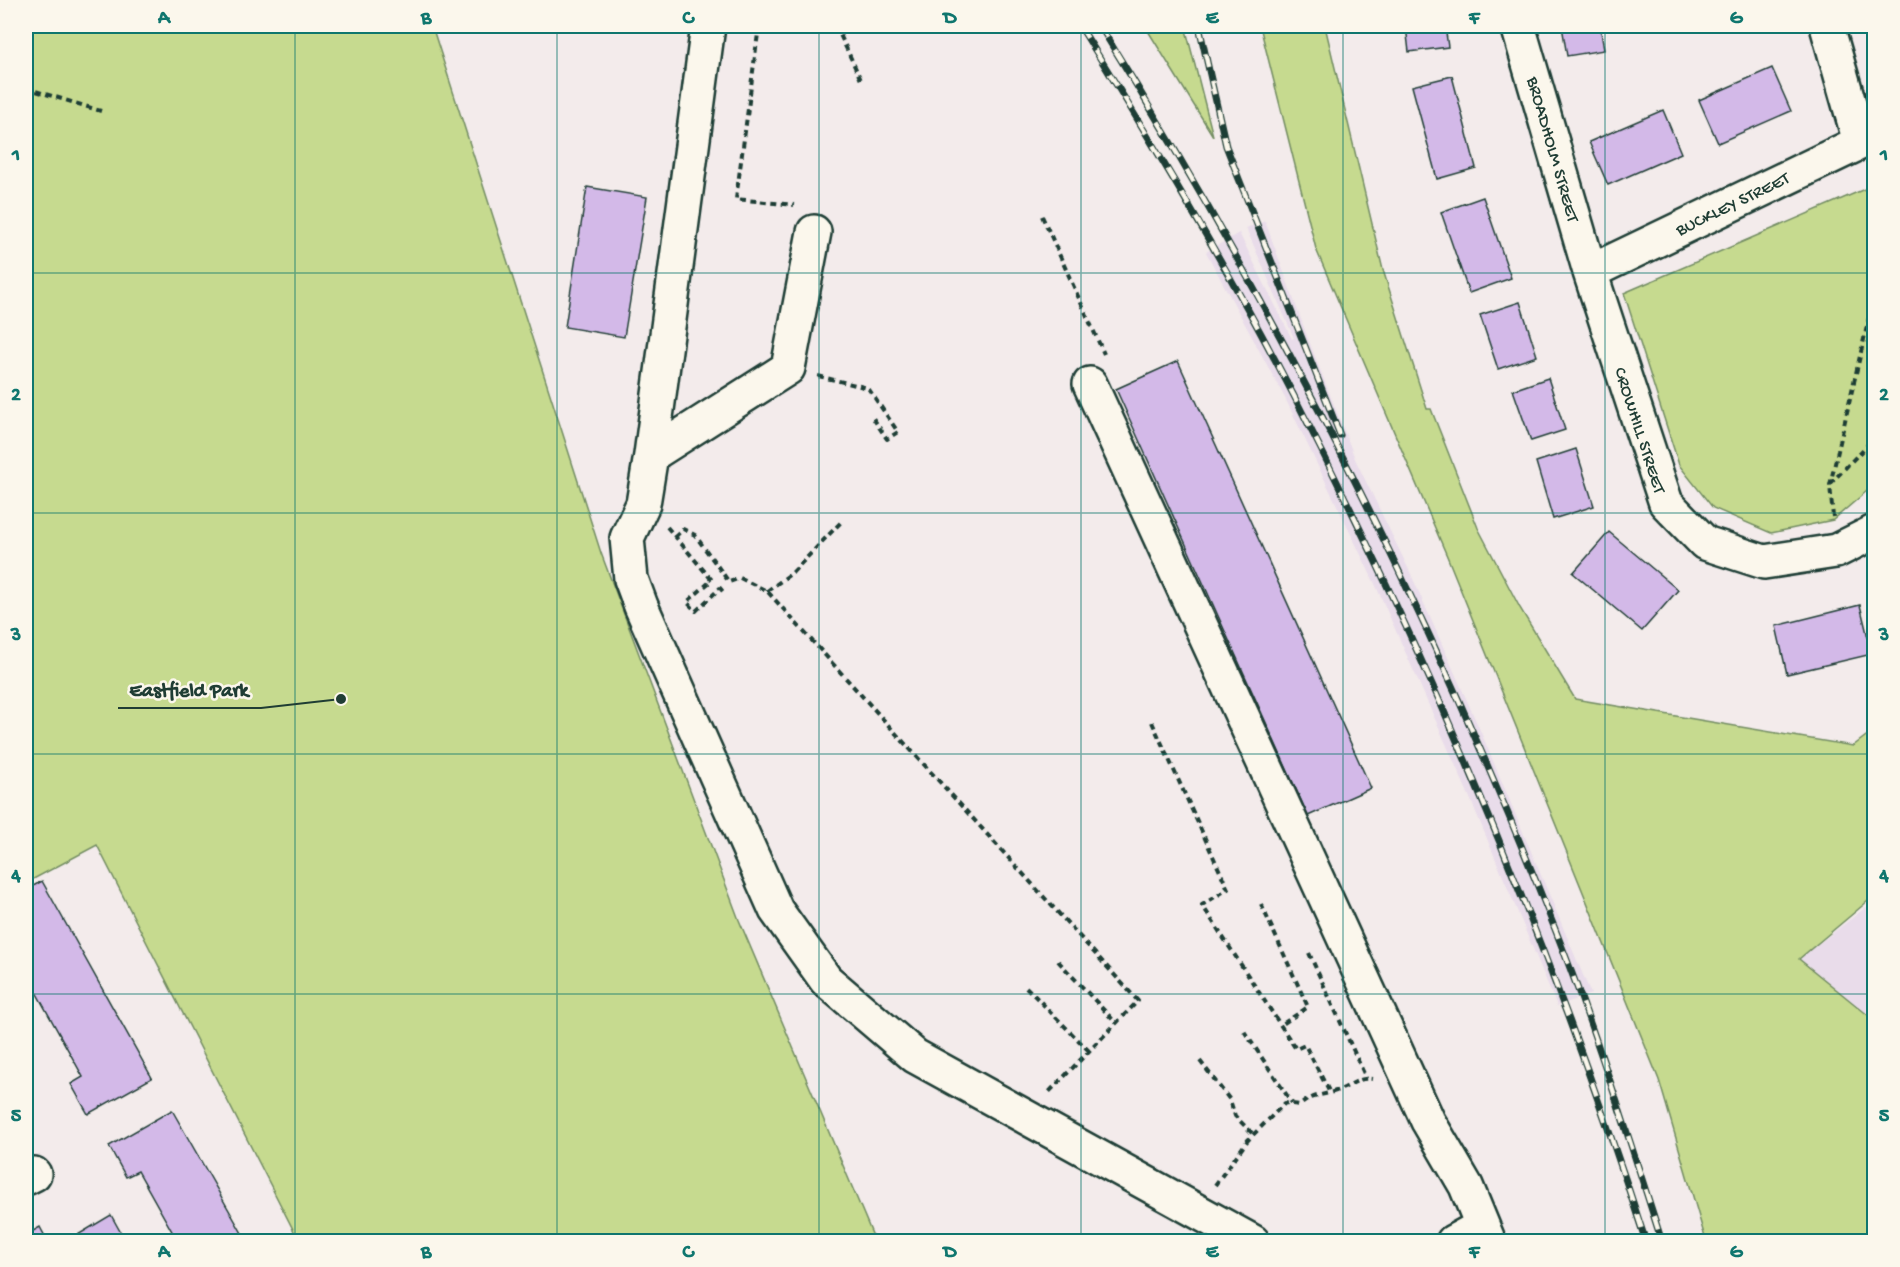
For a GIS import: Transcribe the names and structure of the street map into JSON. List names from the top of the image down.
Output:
{
  "streets": {
    "street": ["BROADHOLM STREET", "BUCKLEY STREET", "CROWHILL STREET"]
  },
  "crossings": [
    ["BROADHOLM STREET", "BUCKLEY STREET"],
    ["BROADHOLM STREET", "CROWHILL STREET"],
    ["BUCKLEY STREET", "CROWHILL STREET"]
  ],
  "places": ["Eastfield Park"],
  "grid": {
    "columns": [
      "A",
      "B",
      "C",
      "D",
      "E",
      "F",
      "G"
    ],
    "rows": [
      "1",
      "2",
      "3",
      "4",
      "5"
    ]
  }
}
